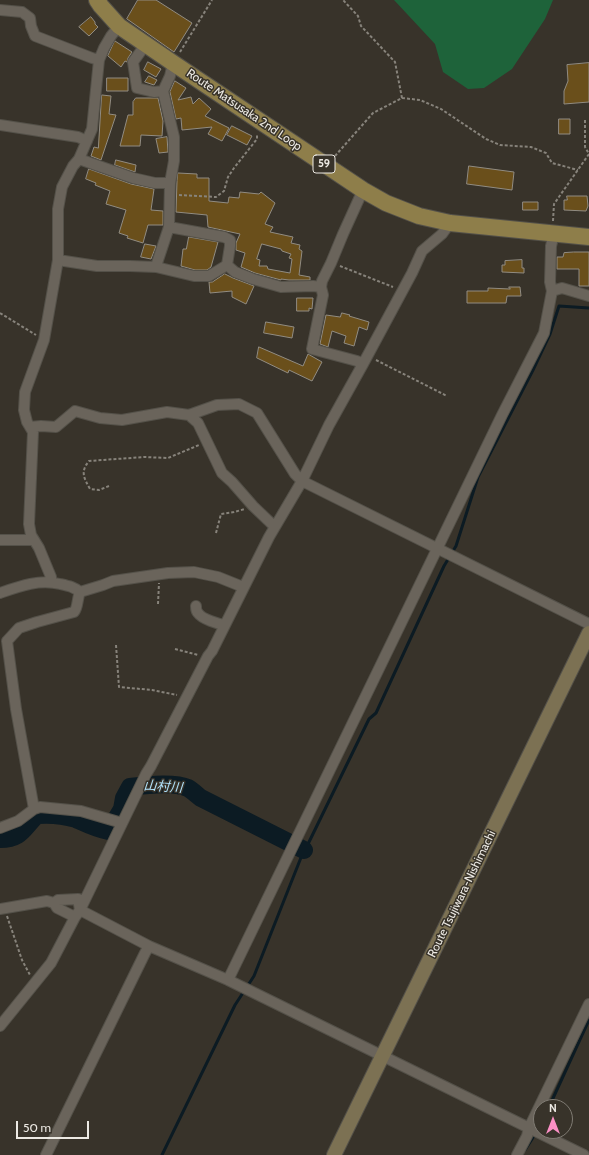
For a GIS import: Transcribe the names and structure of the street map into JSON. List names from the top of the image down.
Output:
{
  "streets": {
    "main road": ["Route Matsusaka 2nd Loop", "59", "Route Tsujiwara-Nishimachi"]
  },
  "water": ["山村川"],
  "scale_bar": "50 m",
  "north": "top"
}
